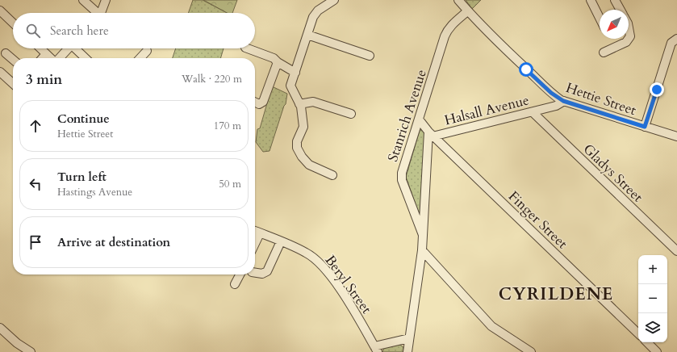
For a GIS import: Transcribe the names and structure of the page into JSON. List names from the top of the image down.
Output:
{
  "streets": {
    "street": [
      "Hettie Street",
      "Halsall Avenue",
      "Stanrich Avenue",
      "Gladys Street",
      "Finger Street",
      "Beryl Street"
    ]
  },
  "crossings": [
    ["Hettie Street", "Halsall Avenue"],
    ["Hettie Street", "Stanrich Avenue"],
    ["Halsall Avenue", "Stanrich Avenue"],
    ["Halsall Avenue", "Gladys Street"],
    ["Halsall Avenue", "Finger Street"],
    ["Stanrich Avenue", "Finger Street"]
  ],
  "districts": ["CYRILDENE"],
  "north": "bottom left",
  "page": {
    "search": "Search here",
    "heading": ["3 min", "Walk · 220 m"],
    "list": [
      ["Continue", "Hettie Street", "170 m"],
      ["Turn left", "Hastings Avenue", "50 m"],
      "Arrive at destination"
    ],
    "map_buttons": ["+", "−"]
  }
}
